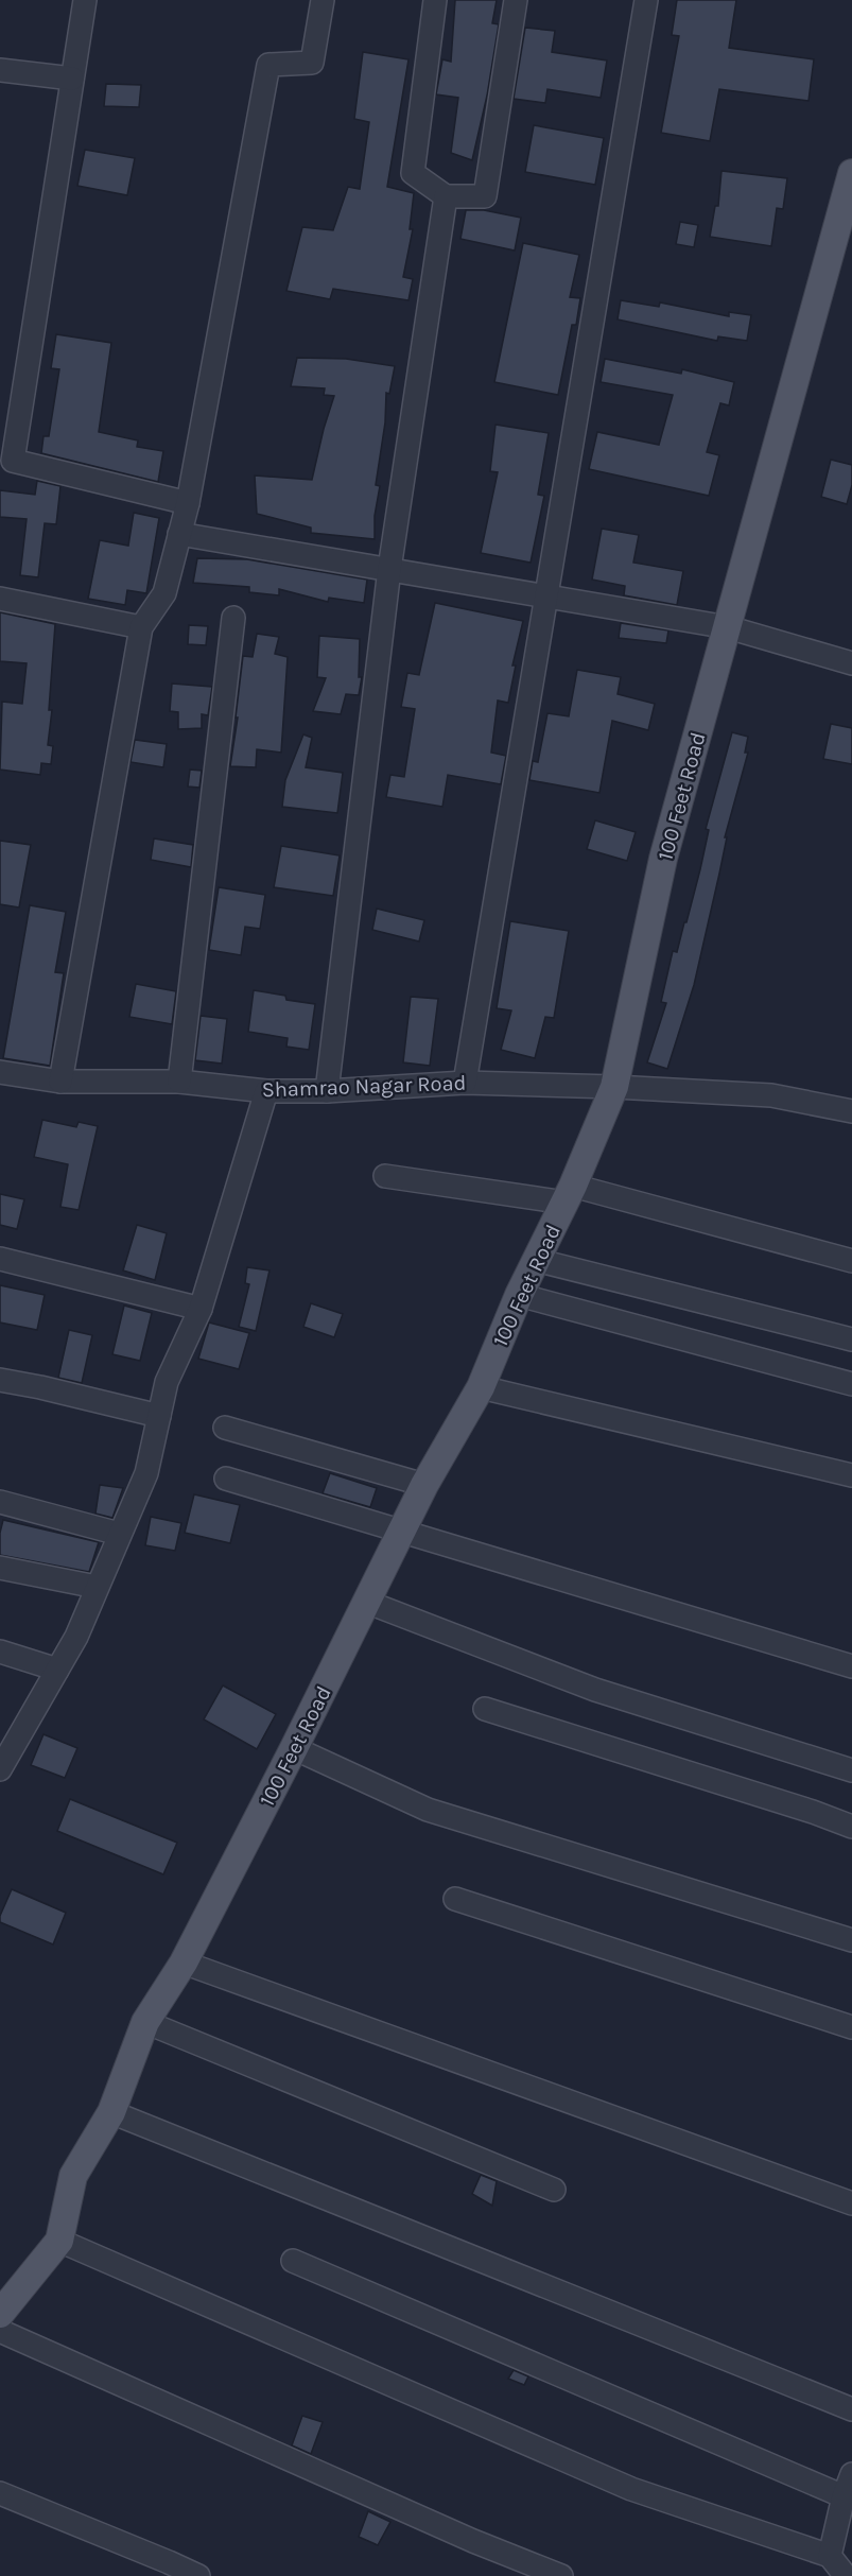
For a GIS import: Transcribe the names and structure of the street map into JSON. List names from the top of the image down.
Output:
{
  "streets": {
    "main road": ["100 Feet Road"],
    "street": ["Shamrao Nagar Road"]
  },
  "crossings": [
    ["100 Feet Road", "Shamrao Nagar Road"]
  ]
}
